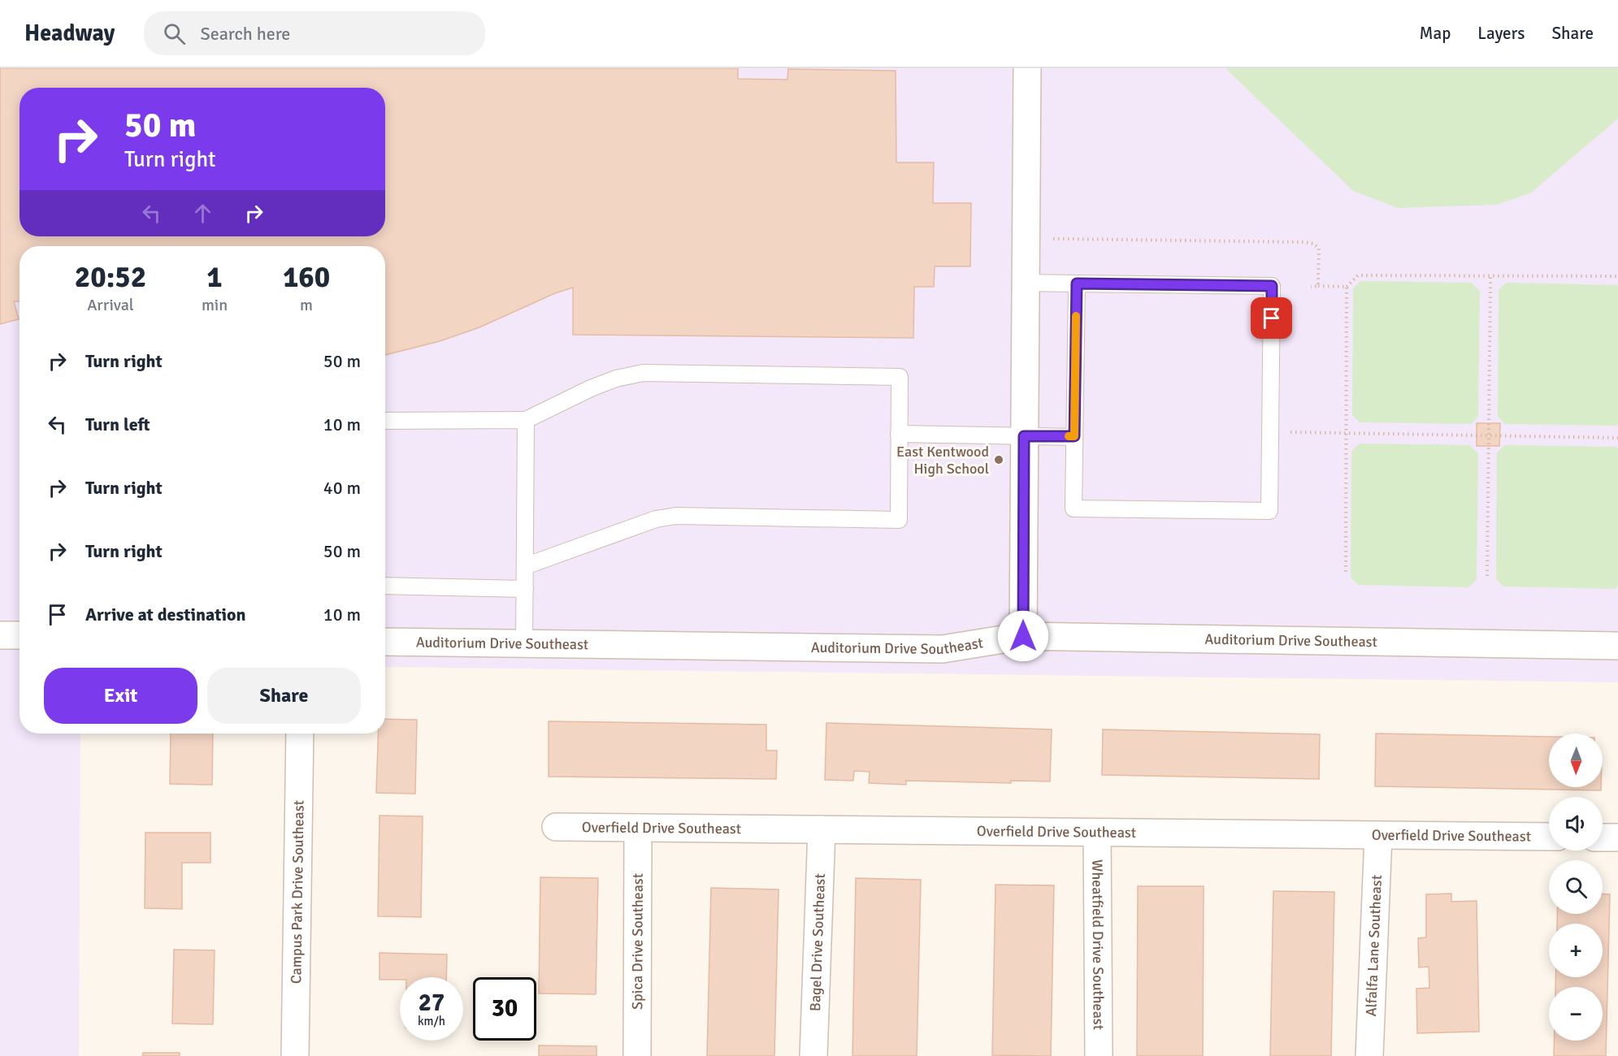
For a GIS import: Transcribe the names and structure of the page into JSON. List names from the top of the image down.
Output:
{
  "streets": {
    "street": [
      "Auditorium Drive Southeast",
      "Overfield Drive Southeast",
      "Campus Park Drive Southeast",
      "Spica Drive Southeast",
      "Bagel Drive Southeast",
      "Wheatfield Drive Southeast",
      "Alfalfa Lane Southeast"
    ]
  },
  "crossings": [
    ["Overfield Drive Southeast", "Spica Drive Southeast"],
    ["Overfield Drive Southeast", "Bagel Drive Southeast"],
    ["Overfield Drive Southeast", "Wheatfield Drive Southeast"],
    ["Overfield Drive Southeast", "Alfalfa Lane Southeast"]
  ],
  "places": ["East Kentwood High School"],
  "north": "bottom",
  "page": {
    "header": "Headway",
    "search": "Search here",
    "nav": ["Map", "Layers", "Share"],
    "turn": ["50 m", "Turn right"],
    "eta": [
      "20:52",
      "Arrival",
      "1",
      "min",
      "160",
      "m"
    ],
    "list": [
      {
        "name": "Turn right",
        "value": "50 m"
      },
      {
        "name": "Turn left",
        "value": "10 m"
      },
      {
        "name": "Turn right",
        "value": "40 m"
      },
      {
        "name": "Turn right",
        "value": "50 m"
      },
      {
        "name": "Arrive at destination",
        "value": "10 m"
      }
    ],
    "buttons": ["Exit", "Share"],
    "map_buttons": ["+", "−"],
    "speed": "27 km/h",
    "limit": "30"
  }
}
